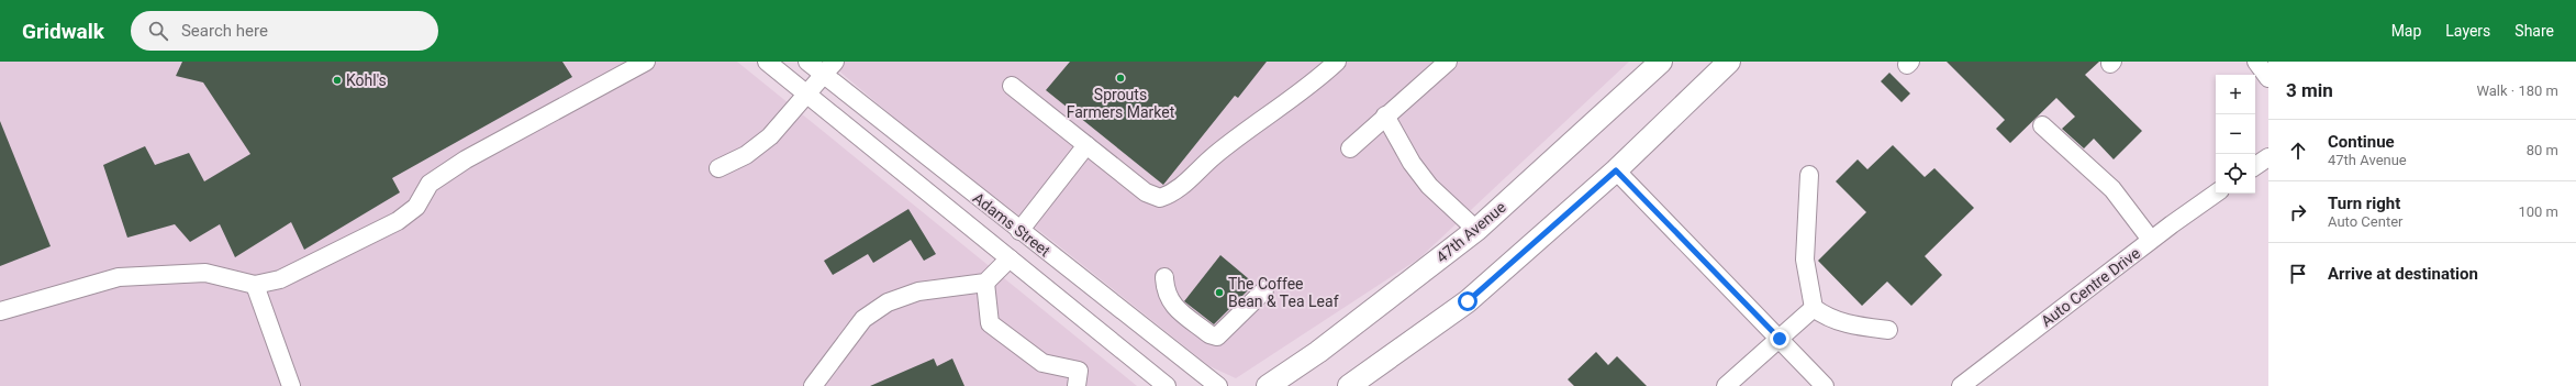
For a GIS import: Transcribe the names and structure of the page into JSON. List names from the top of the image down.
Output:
{
  "streets": {
    "main road": ["47th Avenue"],
    "street": ["Adams Street", "Auto Centre Drive"]
  },
  "places": ["Sprouts Farmers Market", "Kohl's", "The Coffee Bean & Tea Leaf"],
  "page": {
    "header": "Gridwalk",
    "search": "Search here",
    "nav": ["Map", "Layers", "Share"],
    "heading": ["3 min", "Walk · 180 m"],
    "map_buttons": ["+", "−"],
    "list": [
      ["Continue", "47th Avenue", "80 m"],
      ["Turn right", "Auto Center", "100 m"],
      "Arrive at destination"
    ]
  }
}
